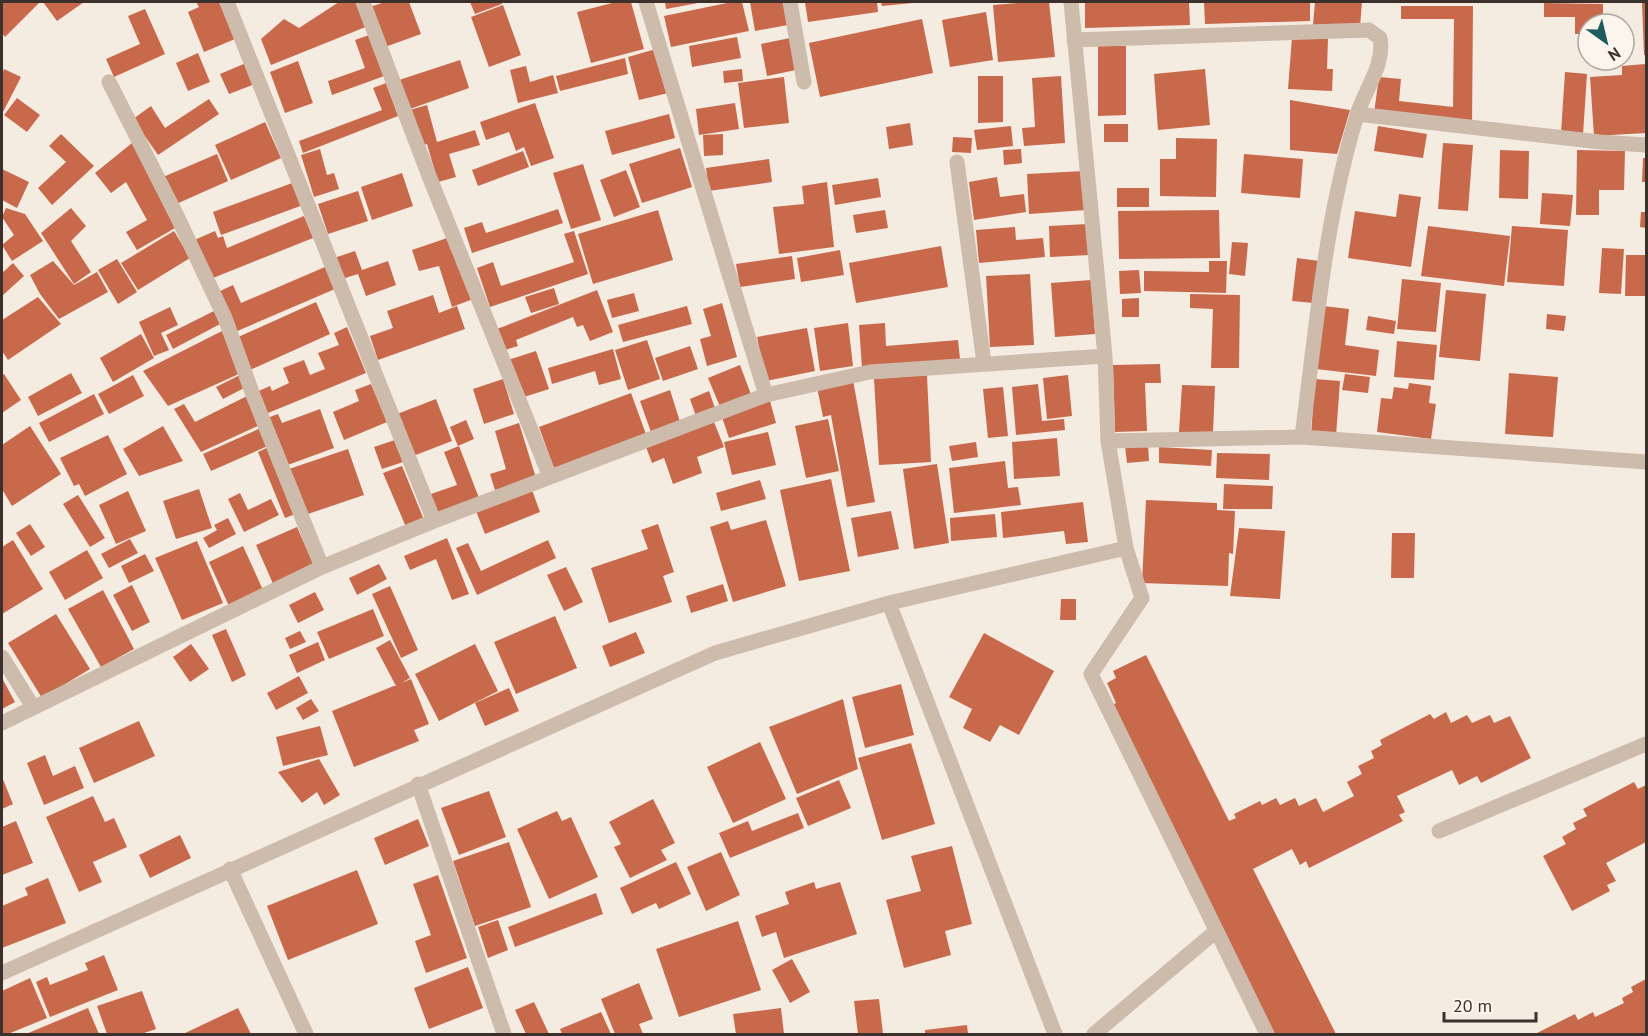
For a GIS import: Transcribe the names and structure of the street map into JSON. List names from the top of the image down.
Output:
{
  "scale_bar": "20 m",
  "north": "bottom right"
}
